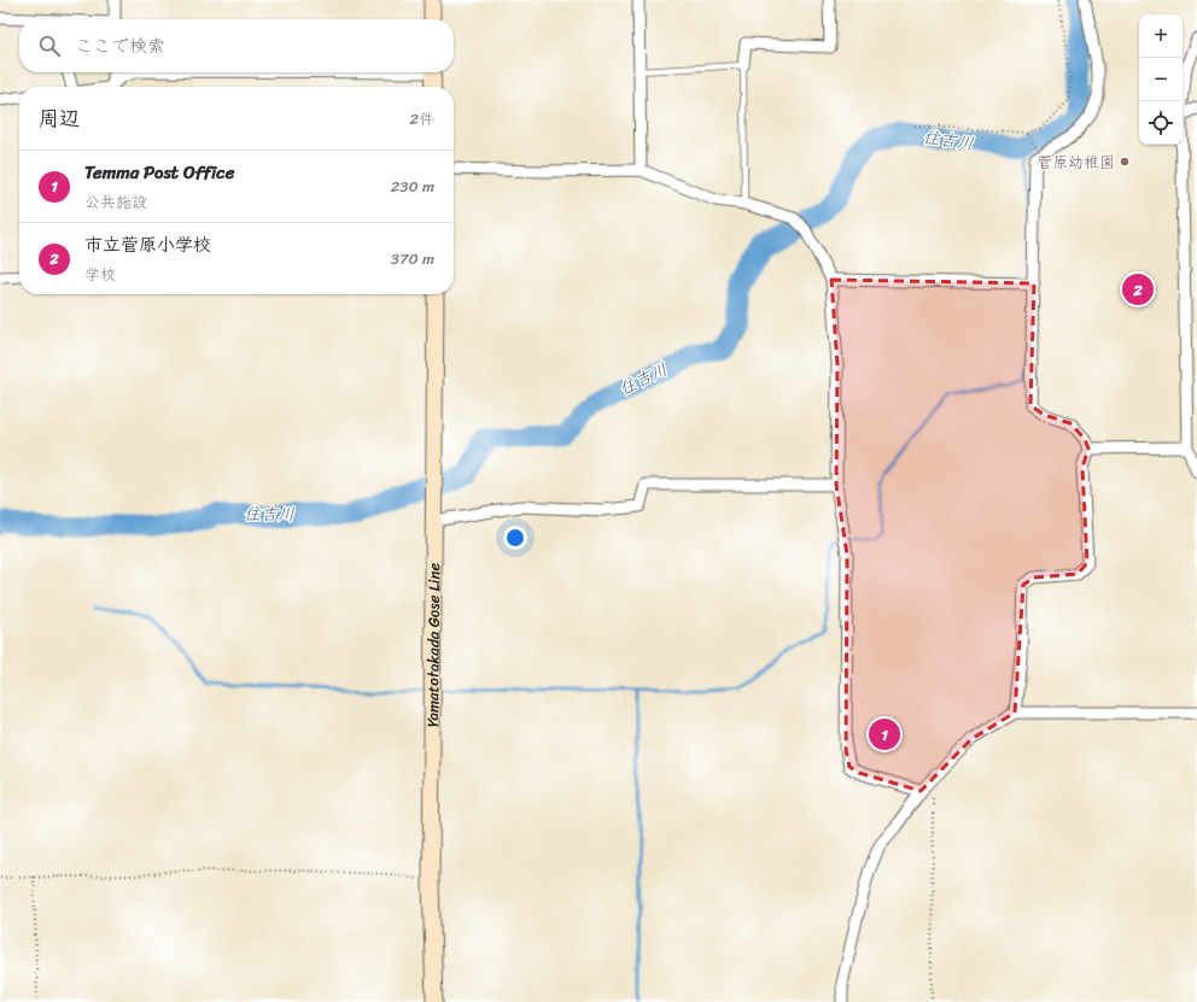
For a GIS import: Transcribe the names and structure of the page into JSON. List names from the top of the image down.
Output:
{
  "streets": {
    "main road": ["Yamatotakada Gose Line"]
  },
  "water": ["住吉川"],
  "places": ["菅原幼稚園"],
  "page": {
    "map_buttons": ["+", "−"],
    "search": "ここで検索",
    "heading": ["周辺", "2件"],
    "list": [
      {
        "mark": "1",
        "name": "Temma Post Office",
        "note": "公共施設",
        "value": "230 m"
      },
      {
        "mark": "2",
        "name": "市立菅原小学校",
        "note": "学校",
        "value": "370 m"
      }
    ],
    "pins": ["2", "1"]
  }
}
